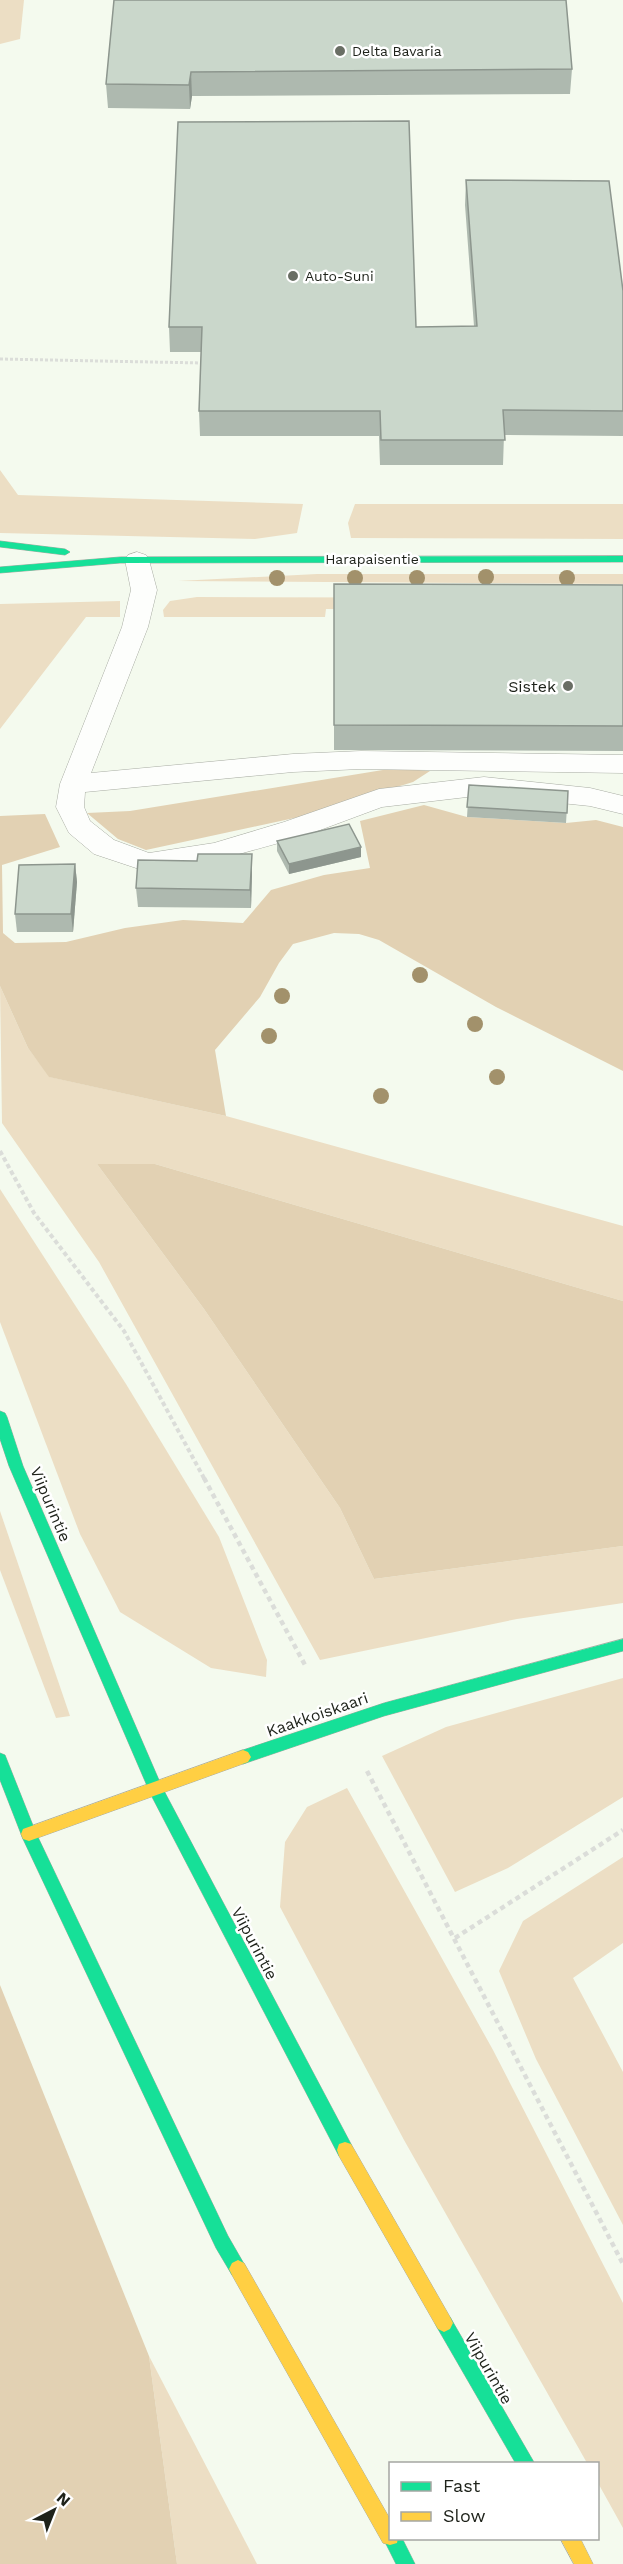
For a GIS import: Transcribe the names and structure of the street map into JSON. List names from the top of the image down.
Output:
{
  "streets": {
    "main road": ["Harapaisentie", "Viipurintie", "Kaakkoiskaari"]
  },
  "crossings": [
    ["Viipurintie", "Kaakkoiskaari"]
  ],
  "places": ["Delta Bavaria", "Auto-Suni", "Sistek"],
  "legend": ["Fast", "Slow"],
  "north": "top right"
}
